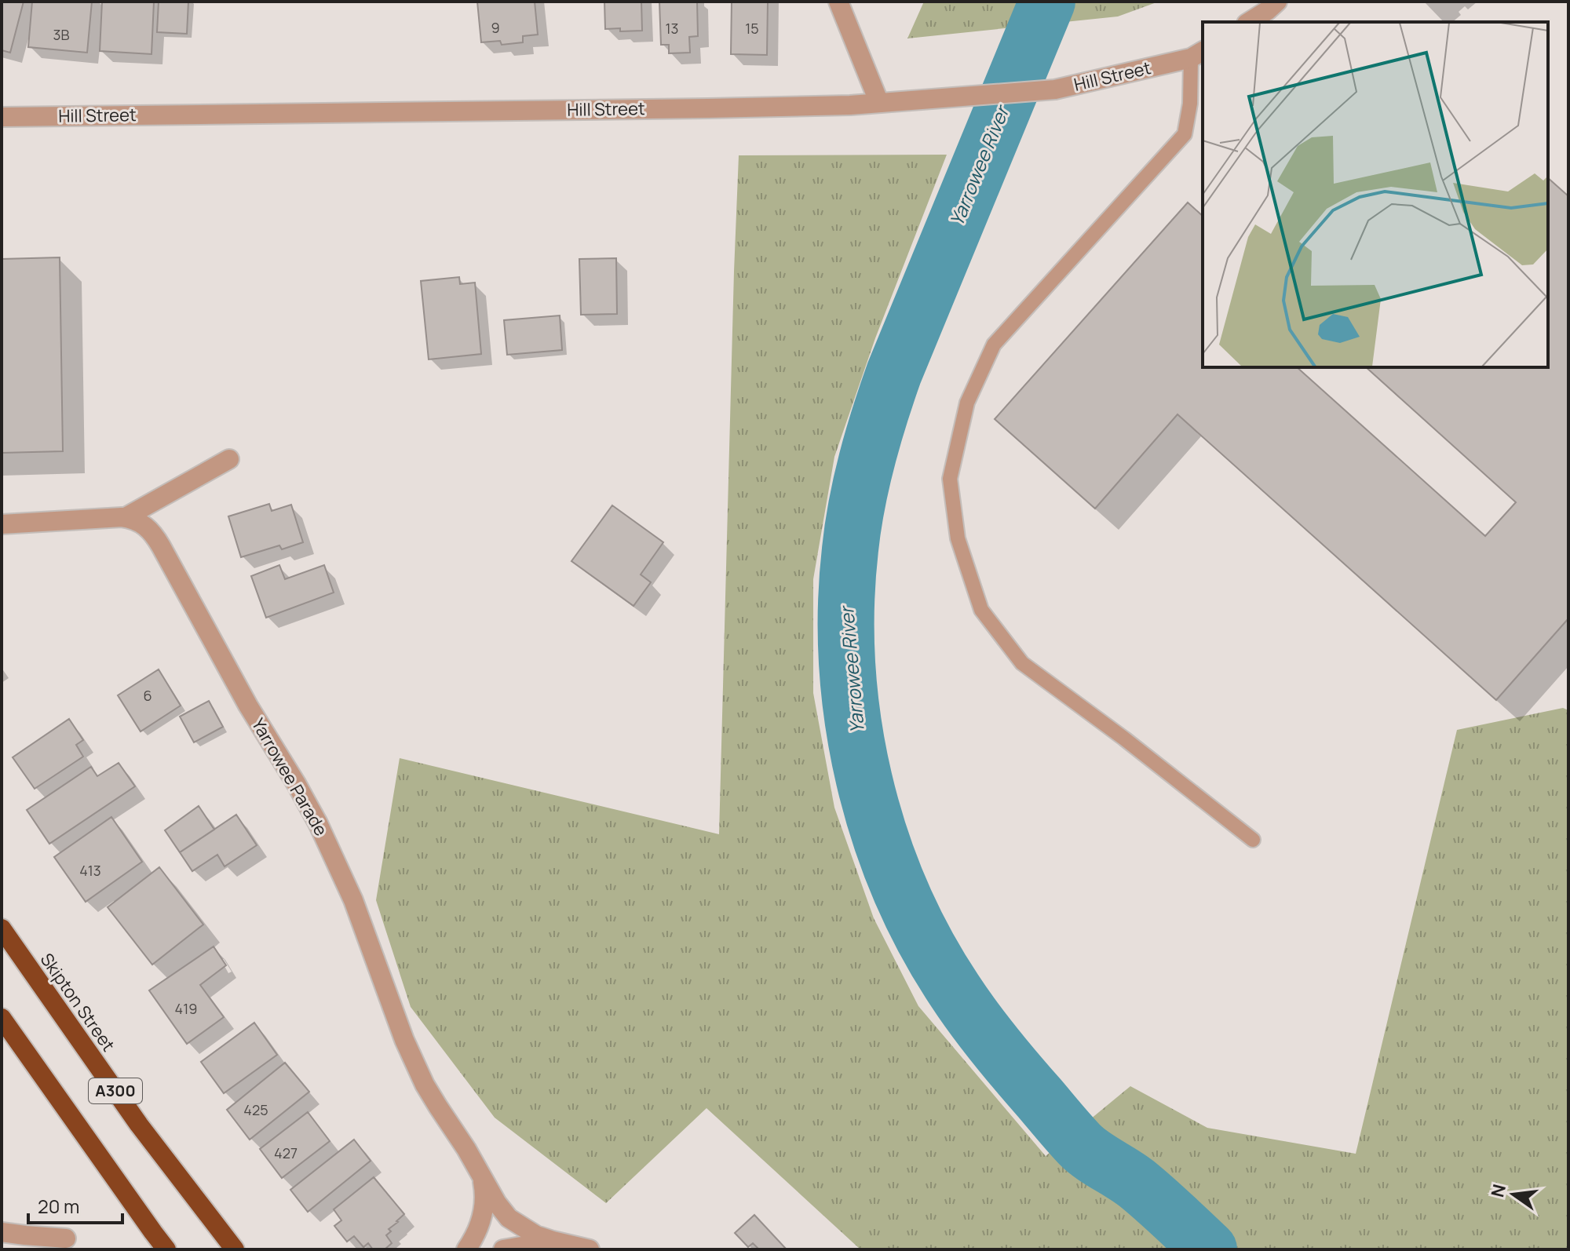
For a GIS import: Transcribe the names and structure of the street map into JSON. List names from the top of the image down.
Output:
{
  "streets": {
    "highway": ["Skipton Street", "A300"],
    "street": ["Hill Street", "Yarrowee Parade"]
  },
  "water": ["Yarrowee River"],
  "house_numbers": [
    "9",
    "13",
    "15",
    "3B",
    "6",
    "413",
    "419",
    "425",
    "427"
  ],
  "scale_bar": "20 m",
  "north": "left"
}
